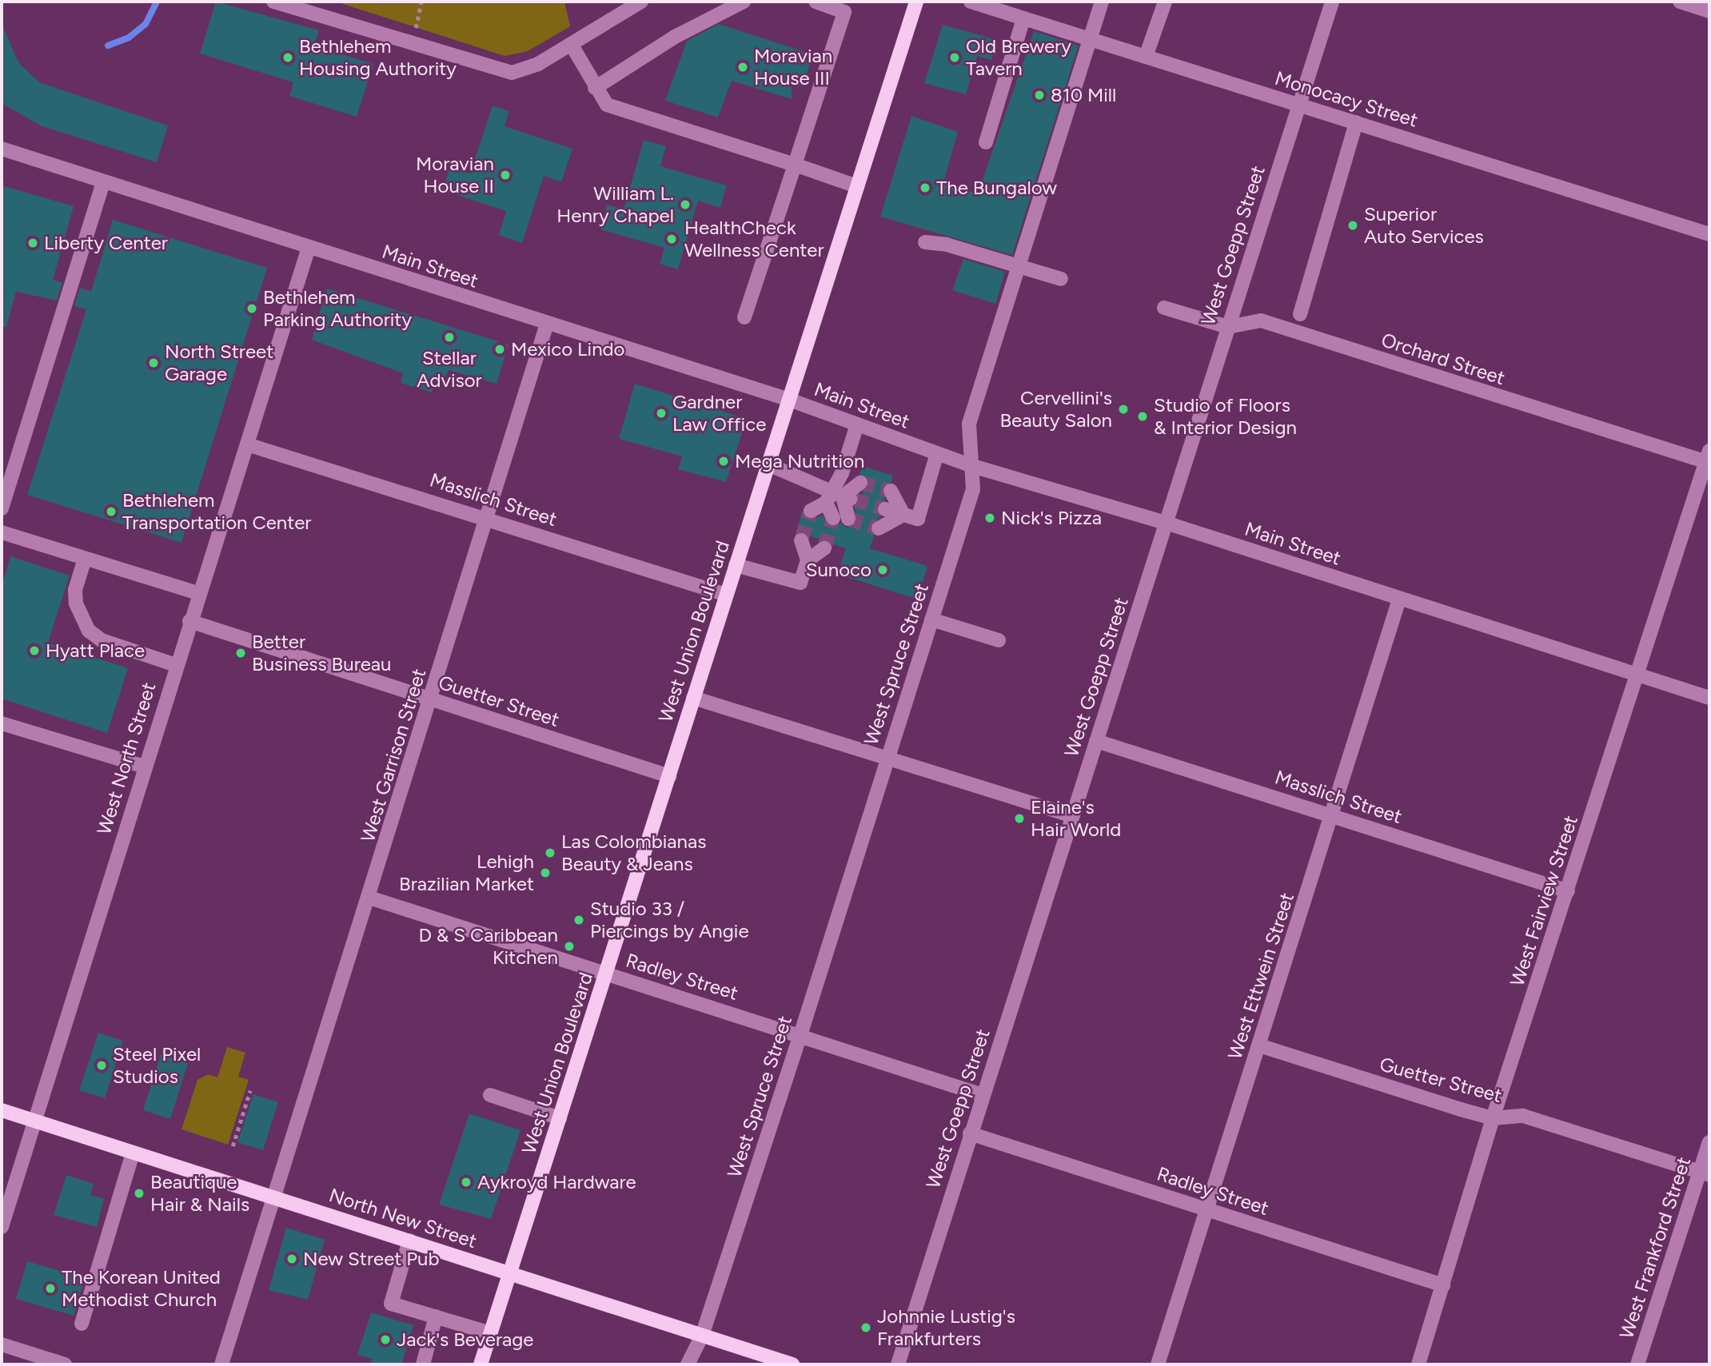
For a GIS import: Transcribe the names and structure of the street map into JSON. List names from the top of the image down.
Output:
{
  "streets": {
    "main road": ["West Union Boulevard", "North New Street"],
    "street": [
      "Monocacy Street",
      "West Goepp Street",
      "Main Street",
      "Orchard Street",
      "Masslich Street",
      "West Spruce Street",
      "Guetter Street",
      "West Garrison Street",
      "West North Street",
      "West Fairview Street",
      "West Ettwein Street",
      "Radley Street",
      "West Frankford Street"
    ]
  },
  "crossings": [
    ["Monocacy Street", "West Goepp Street"],
    ["Monocacy Street", "West Spruce Street"],
    ["West Goepp Street", "Main Street"],
    ["West Goepp Street", "Orchard Street"],
    ["West Goepp Street", "Masslich Street"],
    ["West Goepp Street", "Radley Street"],
    ["Main Street", "West Union Boulevard"],
    ["Main Street", "West Spruce Street"],
    ["Main Street", "West Garrison Street"],
    ["Main Street", "West North Street"],
    ["Main Street", "West Fairview Street"],
    ["Main Street", "West Ettwein Street"],
    ["Orchard Street", "West Fairview Street"],
    ["Masslich Street", "West Union Boulevard"],
    ["Masslich Street", "West Garrison Street"],
    ["Masslich Street", "West North Street"],
    ["Masslich Street", "West Fairview Street"],
    ["Masslich Street", "West Ettwein Street"],
    ["West Union Boulevard", "Guetter Street"],
    ["West Union Boulevard", "Radley Street"],
    ["West Union Boulevard", "North New Street"],
    ["West Spruce Street", "Radley Street"],
    ["West Spruce Street", "North New Street"],
    ["Guetter Street", "West Garrison Street"],
    ["Guetter Street", "West North Street"],
    ["Guetter Street", "West Fairview Street"],
    ["Guetter Street", "West Ettwein Street"],
    ["Guetter Street", "West Frankford Street"],
    ["West Garrison Street", "Radley Street"],
    ["West Garrison Street", "North New Street"],
    ["West North Street", "North New Street"],
    ["West Fairview Street", "Radley Street"],
    ["West Ettwein Street", "Radley Street"]
  ],
  "places": [
    "Bethlehem Housing Authority",
    "Old Brewery Tavern",
    "Moravian House III",
    "810 Mill",
    "Moravian House II",
    "The Bungalow",
    "William L. Henry Chapel",
    "Superior Auto Services",
    "HealthCheck Wellness Center",
    "Liberty Center",
    "Bethlehem Parking Authority",
    "Stellar Advisor",
    "Mexico Lindo",
    "North Street Garage",
    "Cervellini's Beauty Salon",
    "Gardner Law Office",
    "Studio of Floors & Interior Design",
    "Mega Nutrition",
    "Bethlehem Transportation Center",
    "Nick's Pizza",
    "Sunoco",
    "Hyatt Place",
    "Better Business Bureau",
    "Elaine's Hair World",
    "Las Colombianas Beauty & Jeans",
    "Lehigh Brazilian Market",
    "Studio 33 / Piercings by Angie",
    "D & S Caribbean Kitchen",
    "Steel Pixel Studios",
    "Aykroyd Hardware",
    "Beautique Hair & Nails",
    "New Street Pub",
    "The Korean United Methodist Church",
    "Johnnie Lustig's Frankfurters",
    "Jack's Beverage"
  ]
}
